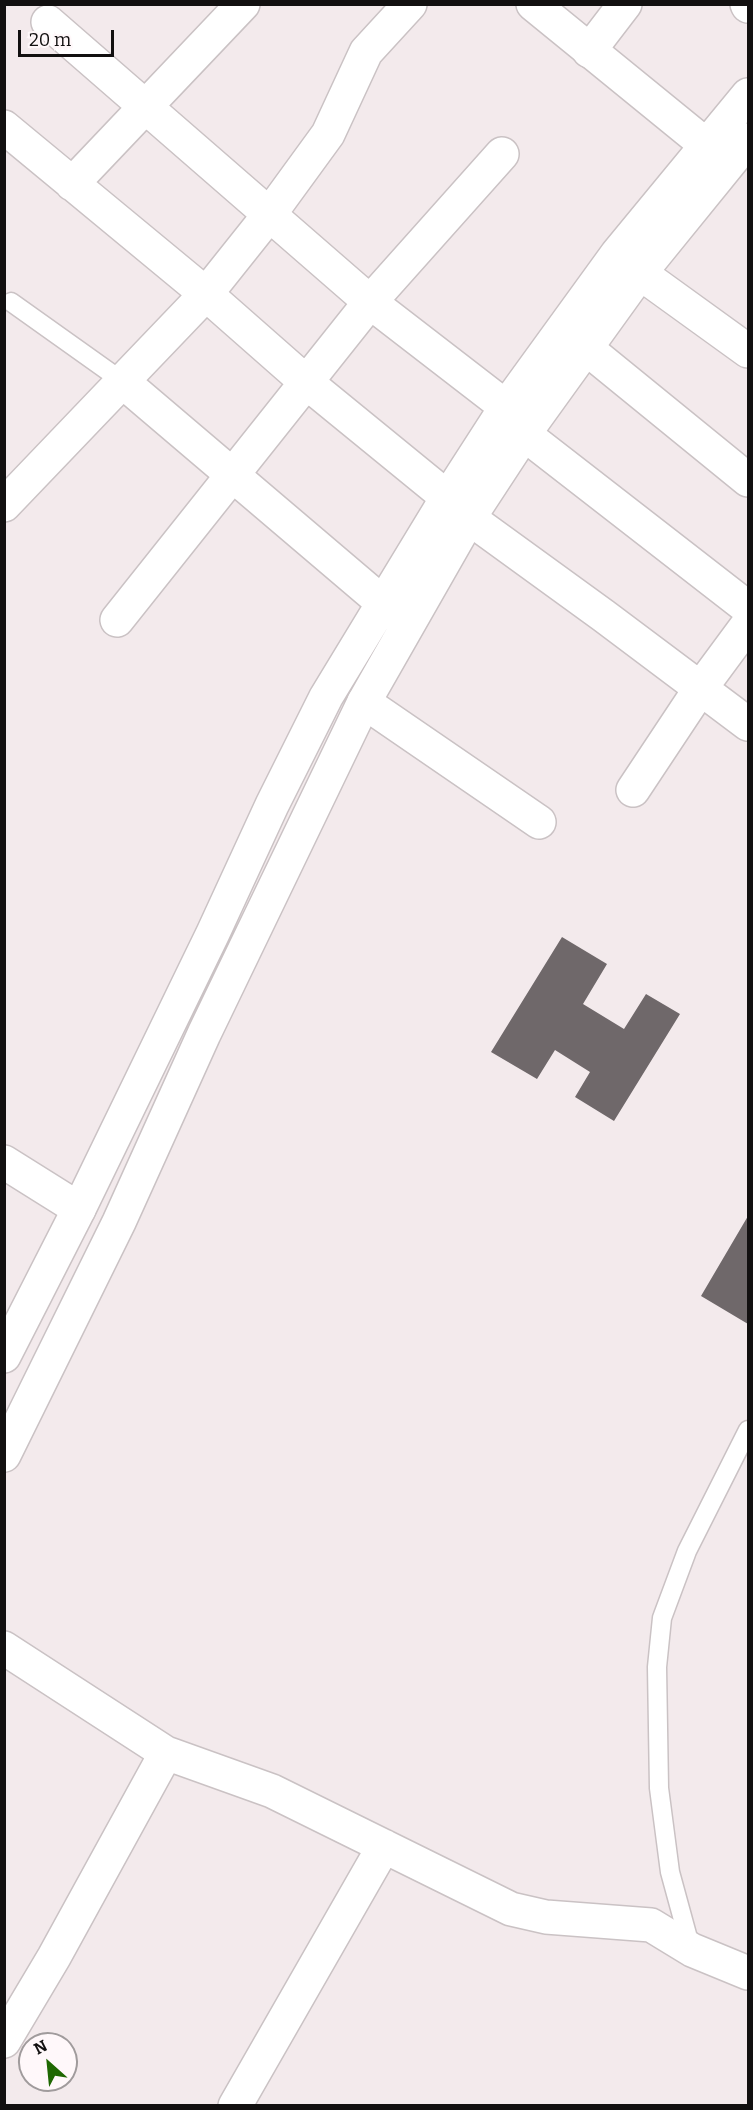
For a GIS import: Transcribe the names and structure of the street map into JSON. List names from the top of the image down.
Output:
{
  "scale_bar": "20 m",
  "north": "top left"
}
